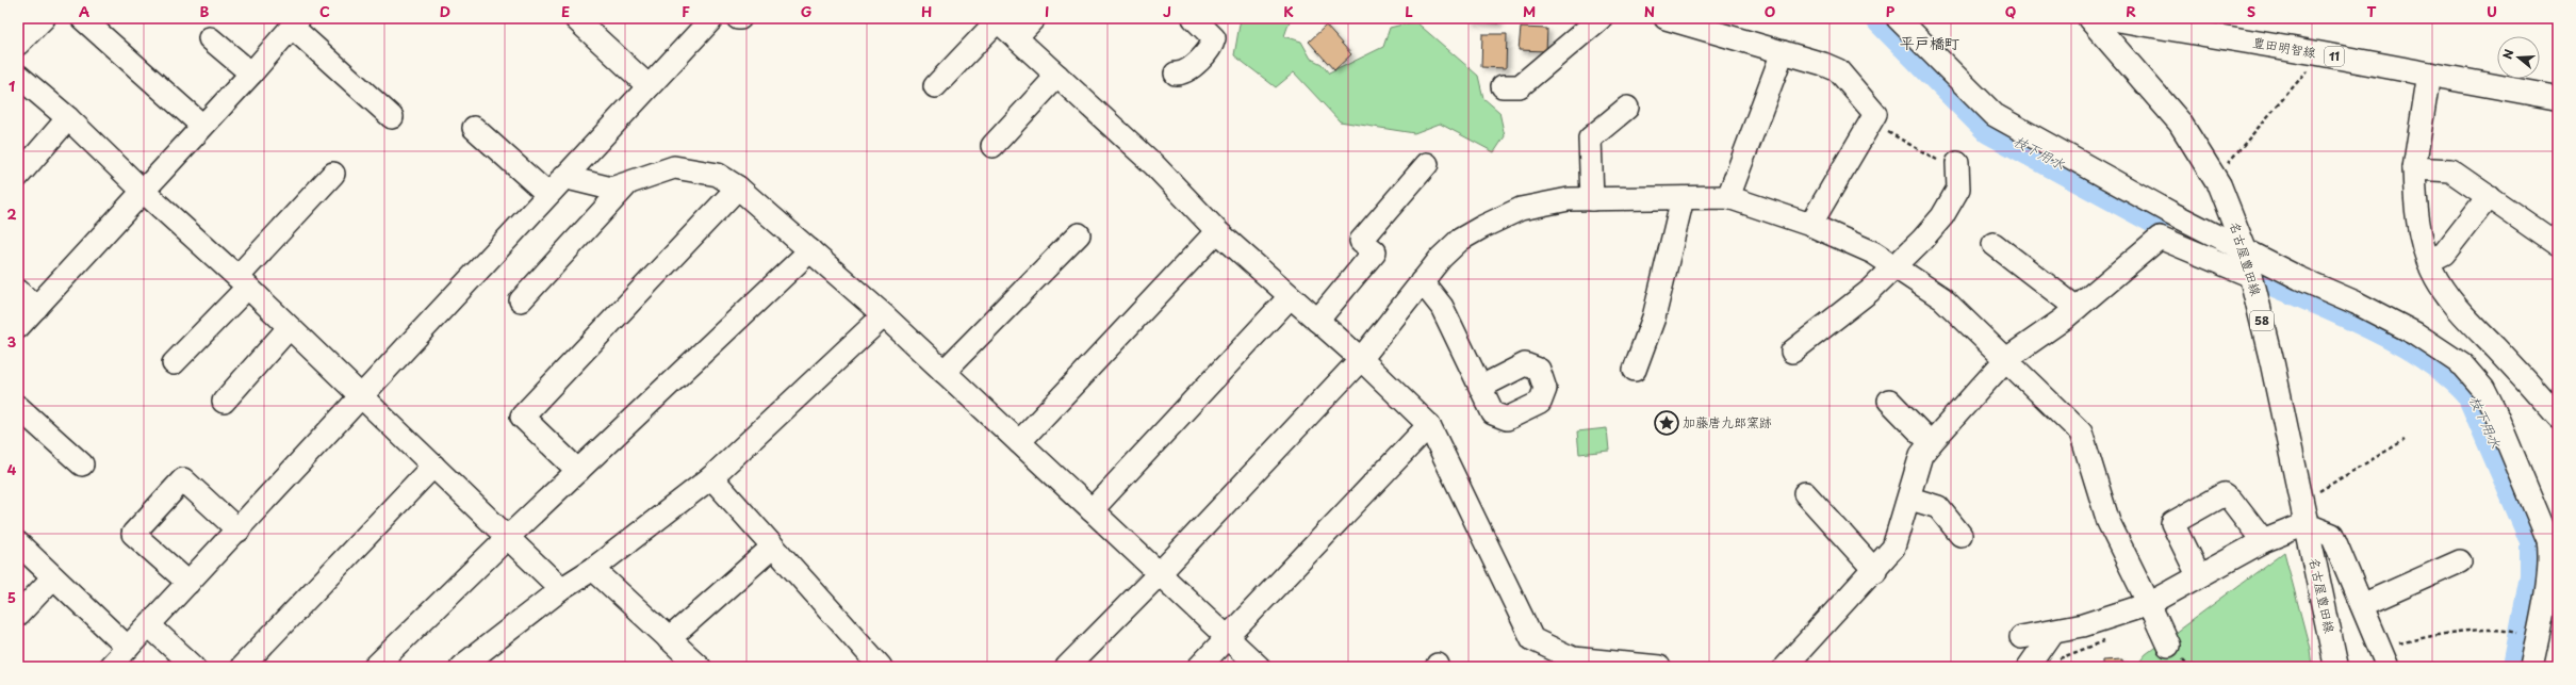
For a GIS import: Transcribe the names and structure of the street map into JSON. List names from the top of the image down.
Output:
{
  "streets": {
    "main road": [
      "豊田明智線",
      "11",
      "名古屋豊田線",
      "58"
    ]
  },
  "districts": ["平戸橋町"],
  "water": ["枝下用水"],
  "places": {
    "place": ["加藤唐九郎窯跡"]
  },
  "north": "left",
  "grid": {
    "columns": [
      "A",
      "B",
      "C",
      "D",
      "E",
      "F",
      "G",
      "H",
      "I",
      "J",
      "K",
      "L",
      "M",
      "N",
      "O",
      "P",
      "Q",
      "R",
      "S",
      "T",
      "U"
    ],
    "rows": [
      "1",
      "2",
      "3",
      "4",
      "5"
    ]
  }
}
